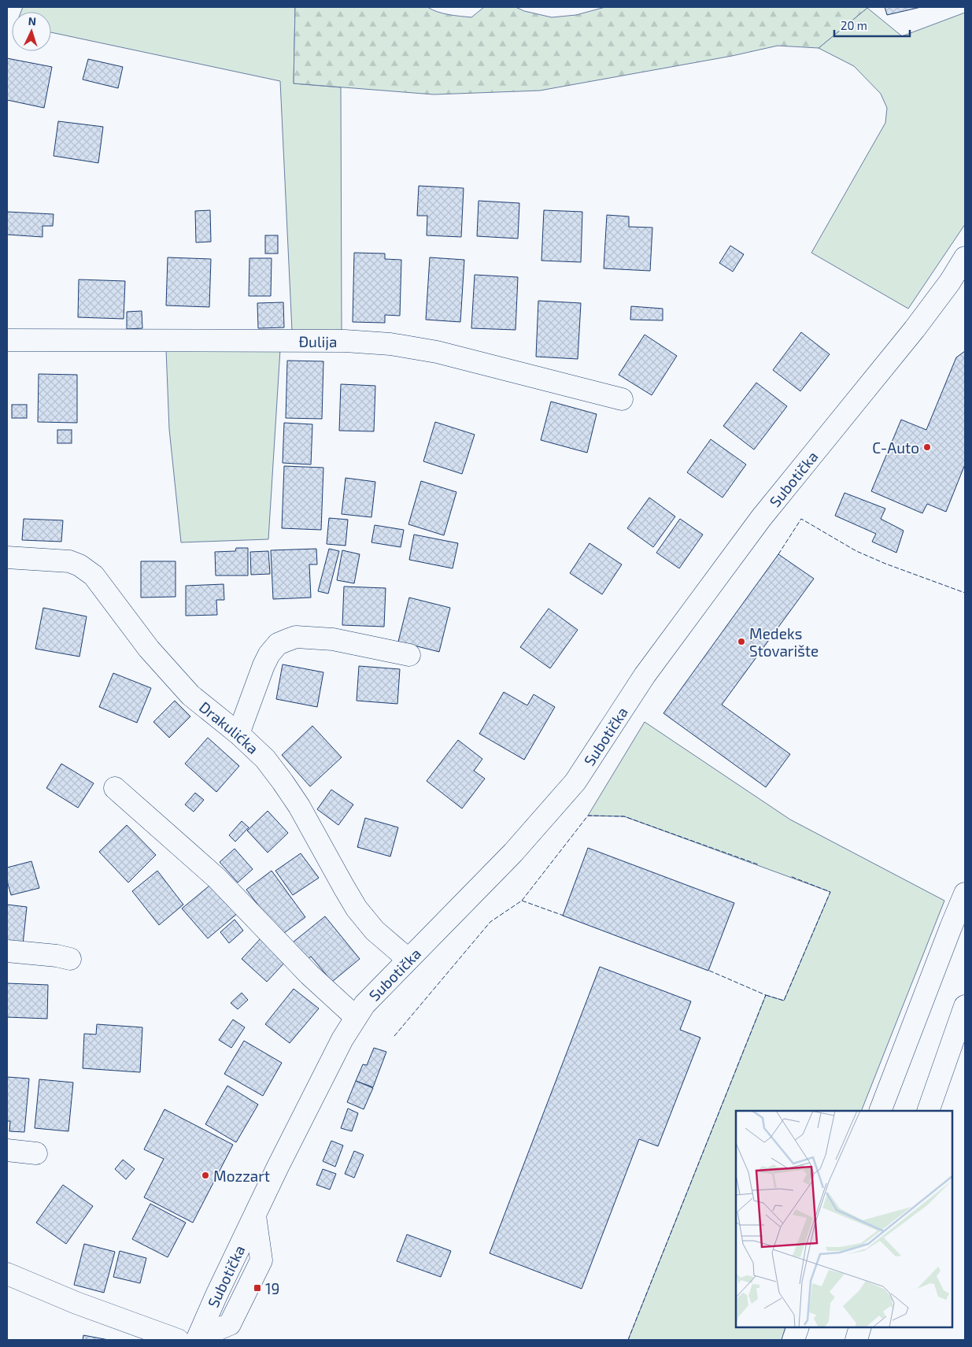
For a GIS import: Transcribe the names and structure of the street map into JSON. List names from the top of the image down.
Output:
{
  "streets": {
    "street": ["Đulija", "Subotička", "Drakulićka"]
  },
  "crossings": [
    ["Subotička", "Drakulićka"]
  ],
  "places": {
    "other": ["C-Auto", "Medeks Stovarište", "Mozzart"],
    "transit": ["19"]
  },
  "scale_bar": "20 m",
  "north": "top"
}
